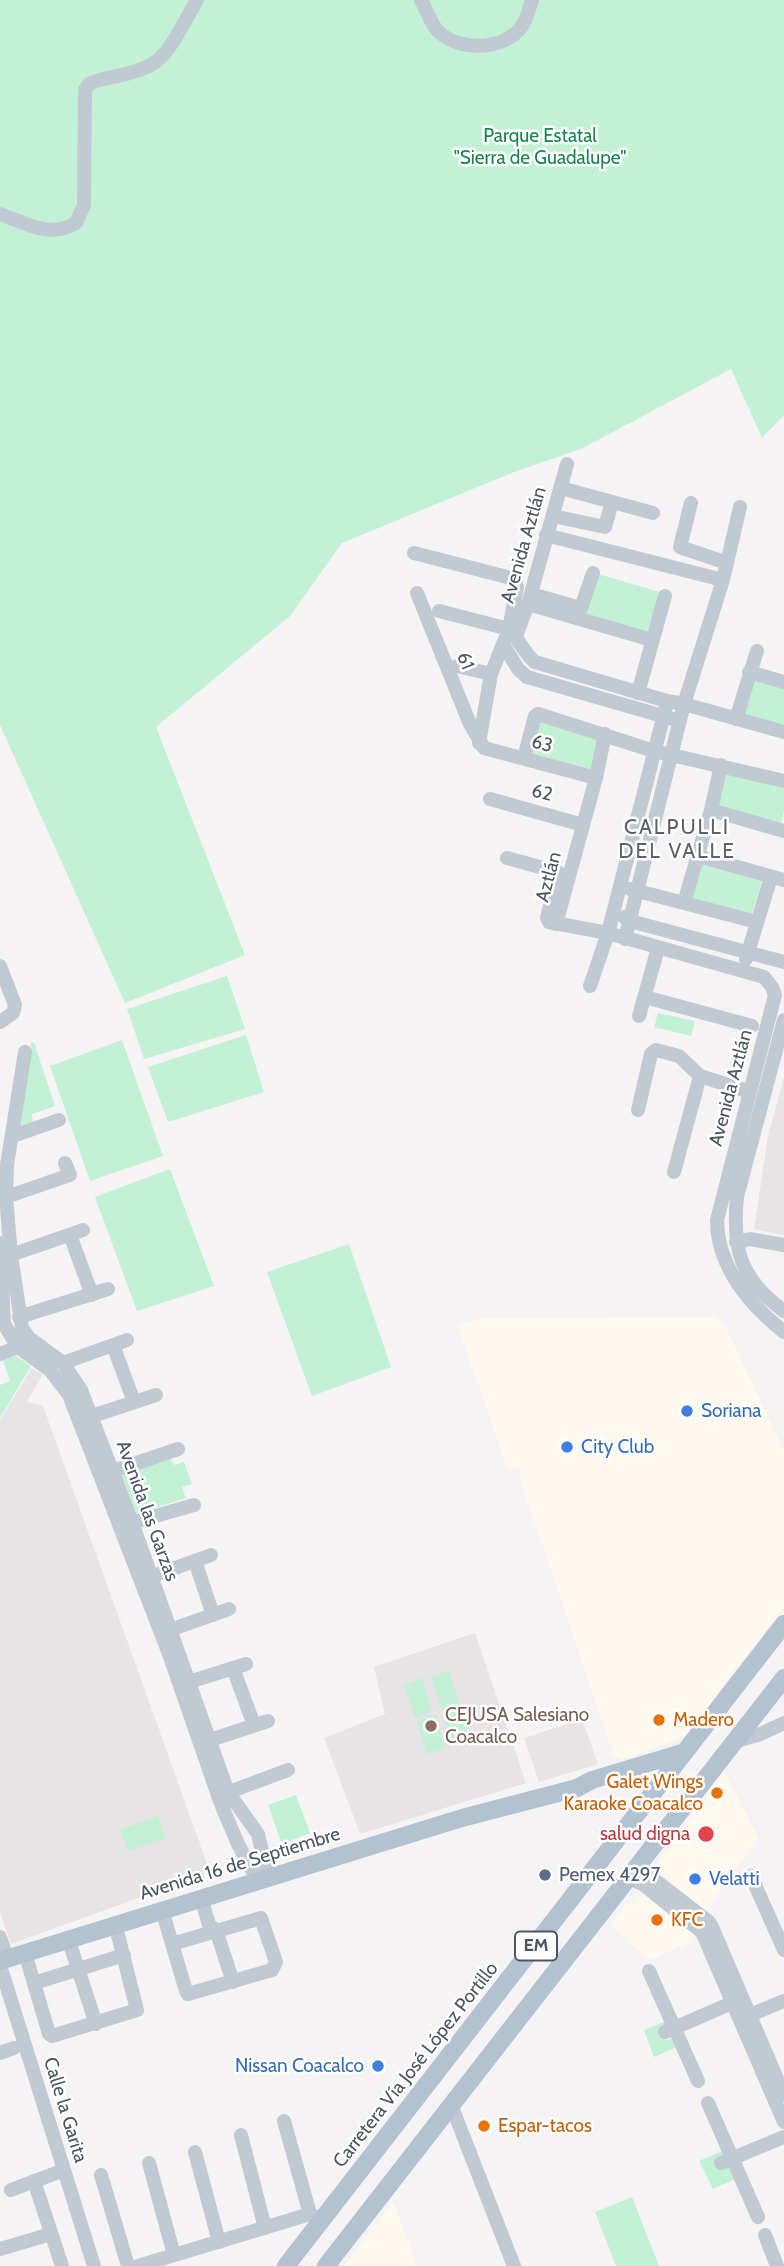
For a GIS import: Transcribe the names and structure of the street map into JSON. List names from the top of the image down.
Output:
{
  "streets": {
    "main road": ["Avenida 16 de Septiembre", "EM", "Carretera Vía José López Portillo"],
    "street": [
      "Avenida Aztlán",
      "61",
      "63",
      "62",
      "Aztlán",
      "Avenida las Garzas",
      "Calle la Garita"
    ]
  },
  "crossings": [
    ["Avenida Aztlán", "61"],
    ["Avenida Aztlán", "63"],
    ["Avenida Aztlán", "Aztlán"],
    ["61", "63"],
    ["63", "Aztlán"],
    ["62", "Aztlán"],
    ["Avenida las Garzas", "Avenida 16 de Septiembre"],
    ["Avenida 16 de Septiembre", "Carretera Vía José López Portillo"],
    ["Avenida 16 de Septiembre", "Calle la Garita"]
  ],
  "districts": ["CALPULLI DEL VALLE"],
  "parks": ["Parque Estatal \"Sierra de Guadalupe\""],
  "places": [
    "Soriana",
    "City Club",
    "Madero",
    "CEJUSA Salesiano Coacalco",
    "Galet Wings Karaoke Coacalco",
    "salud digna",
    "Pemex 4297",
    "Velatti",
    "KFC",
    "Nissan Coacalco",
    "Espar-tacos"
  ]
}
